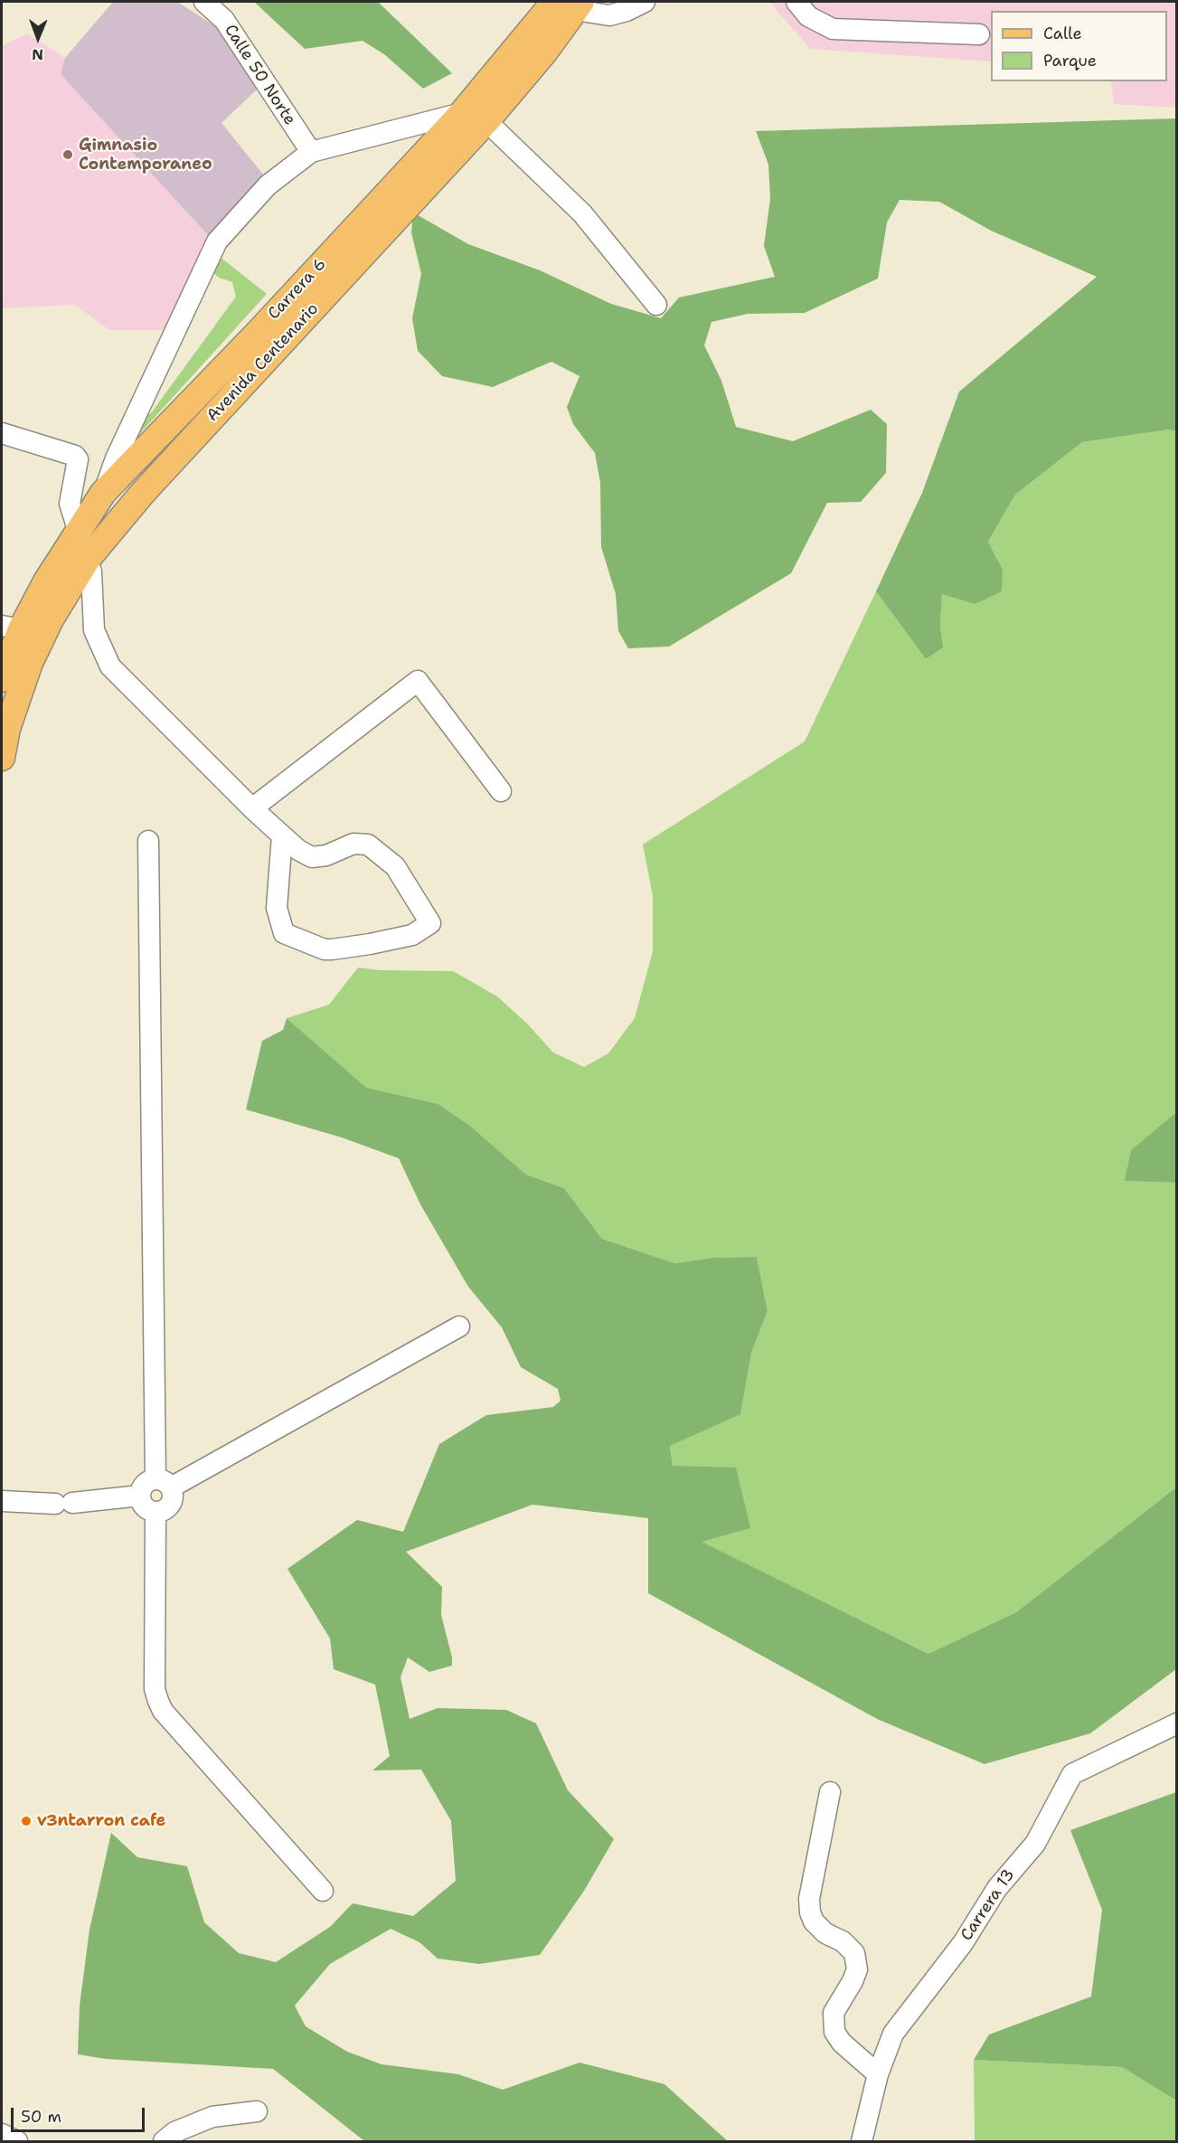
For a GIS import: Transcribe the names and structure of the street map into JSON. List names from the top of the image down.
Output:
{
  "streets": {
    "main road": ["Carrera 6", "Avenida Centenario"],
    "street": ["Calle 50 Norte", "Carrera 13"]
  },
  "crossings": [
    ["Carrera 6", "Avenida Centenario"]
  ],
  "places": ["Gimnasio Contemporaneo", "v3ntarron cafe"],
  "legend": ["Calle", "Parque"],
  "scale_bar": "50 m",
  "north": "bottom"
}
